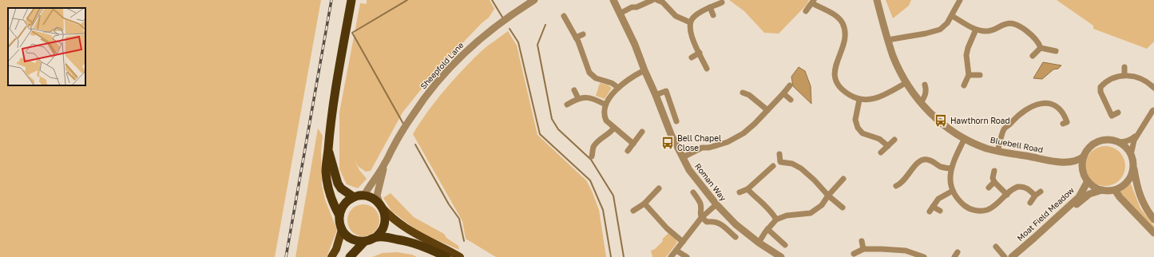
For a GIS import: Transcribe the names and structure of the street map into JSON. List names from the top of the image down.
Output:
{
  "streets": {
    "street": [
      "Sheepfold Lane",
      "Bluebell Road",
      "Roman Way",
      "Moat Field Meadow"
    ]
  },
  "crossings": [
    ["Bluebell Road", "Moat Field Meadow"]
  ],
  "places": {
    "bus stop": ["Hawthorn Road", "Bell Chapel Close"]
  }
}
